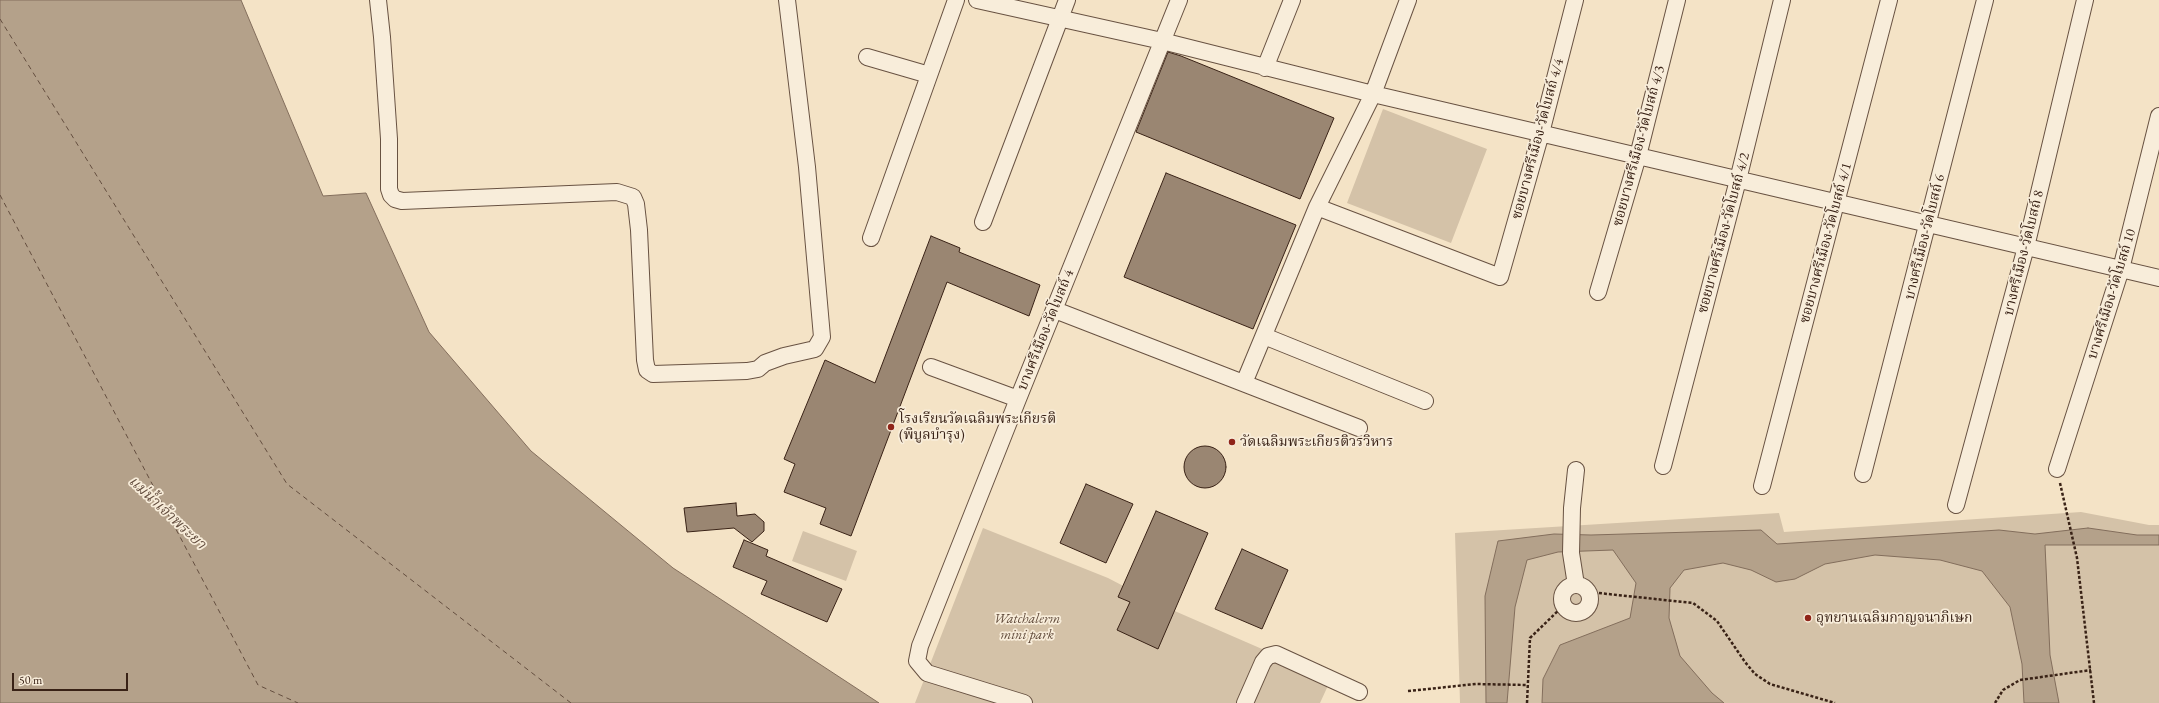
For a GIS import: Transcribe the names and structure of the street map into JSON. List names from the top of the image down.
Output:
{
  "streets": {
    "street": [
      "ซอยบางศรีเมือง-วัดโบสถ์ 4/4",
      "ซอยบางศรีเมือง-วัดโบสถ์ 4/3",
      "ซอยบางศรีเมือง-วัดโบสถ์ 4/2",
      "บางศรีเมือง-วัดโบสถ์ 6",
      "ซอยบางศรีเมือง-วัดโบสถ์ 4/1",
      "บางศรีเมือง-วัดโบสถ์ 8",
      "บางศรีเมือง-วัดโบสถ์ 10",
      "บางศรีเมือง-วัดโบสถ์ 4"
    ]
  },
  "water": ["แม่น้ำเจ้าพระยา"],
  "parks": ["Watchalerm mini park"],
  "places": ["โรงเรียนวัดเฉลิมพระเกียรติ (พิบูลบำรุง)", "วัดเฉลิมพระเกียรติวรวิหาร", "อุทยานเฉลิมกาญจนาภิเษก"],
  "scale_bar": "50 m"
}
